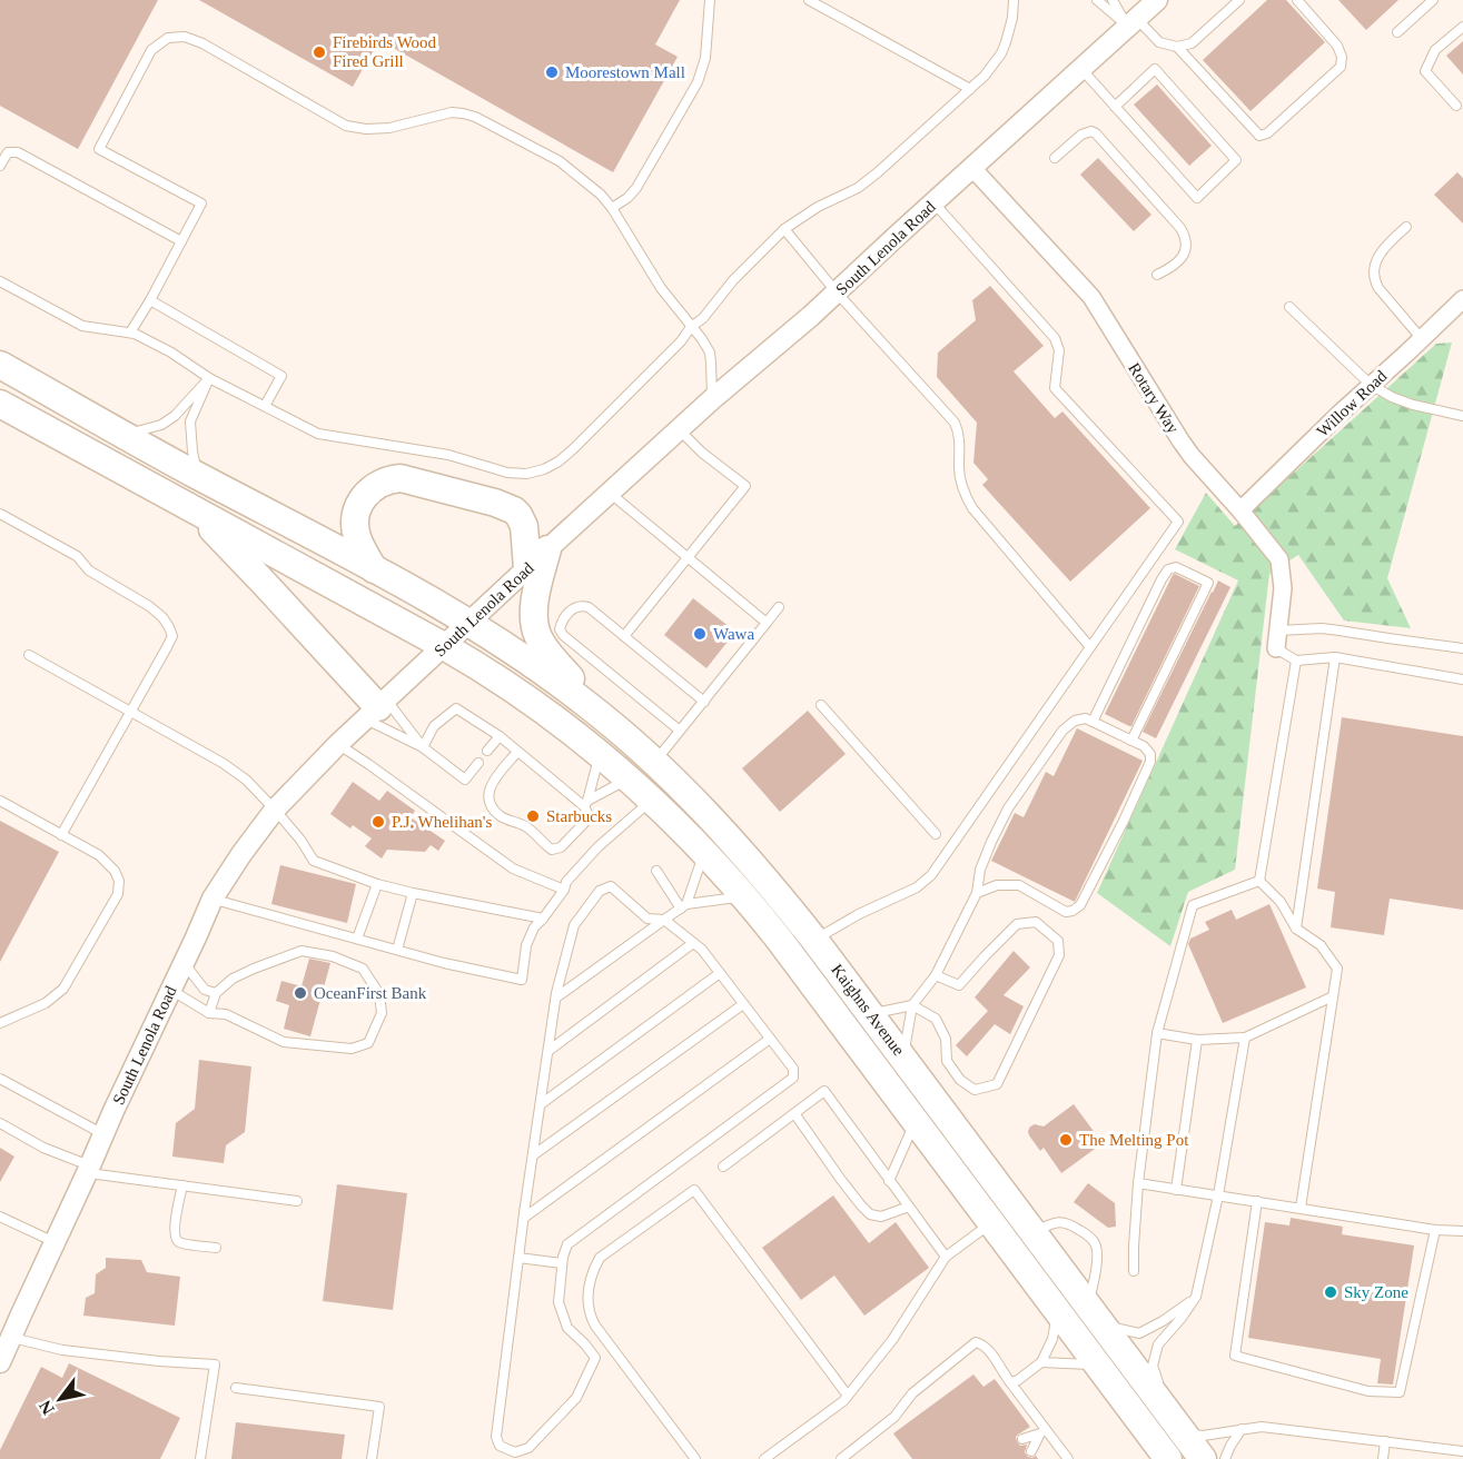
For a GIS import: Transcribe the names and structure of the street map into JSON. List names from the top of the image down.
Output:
{
  "streets": {
    "highway": ["Kaighns Avenue"],
    "street": ["South Lenola Road", "Rotary Way", "Willow Road"]
  },
  "crossings": [
    ["South Lenola Road", "Rotary Way"],
    ["South Lenola Road", "Kaighns Avenue"],
    ["Rotary Way", "Willow Road"]
  ],
  "places": [
    "Firebirds Wood Fired Grill",
    "Moorestown Mall",
    "Wawa",
    "Starbucks",
    "P.J. Whelihan's",
    "OceanFirst Bank",
    "The Melting Pot",
    "Sky Zone"
  ],
  "north": "bottom left"
}
